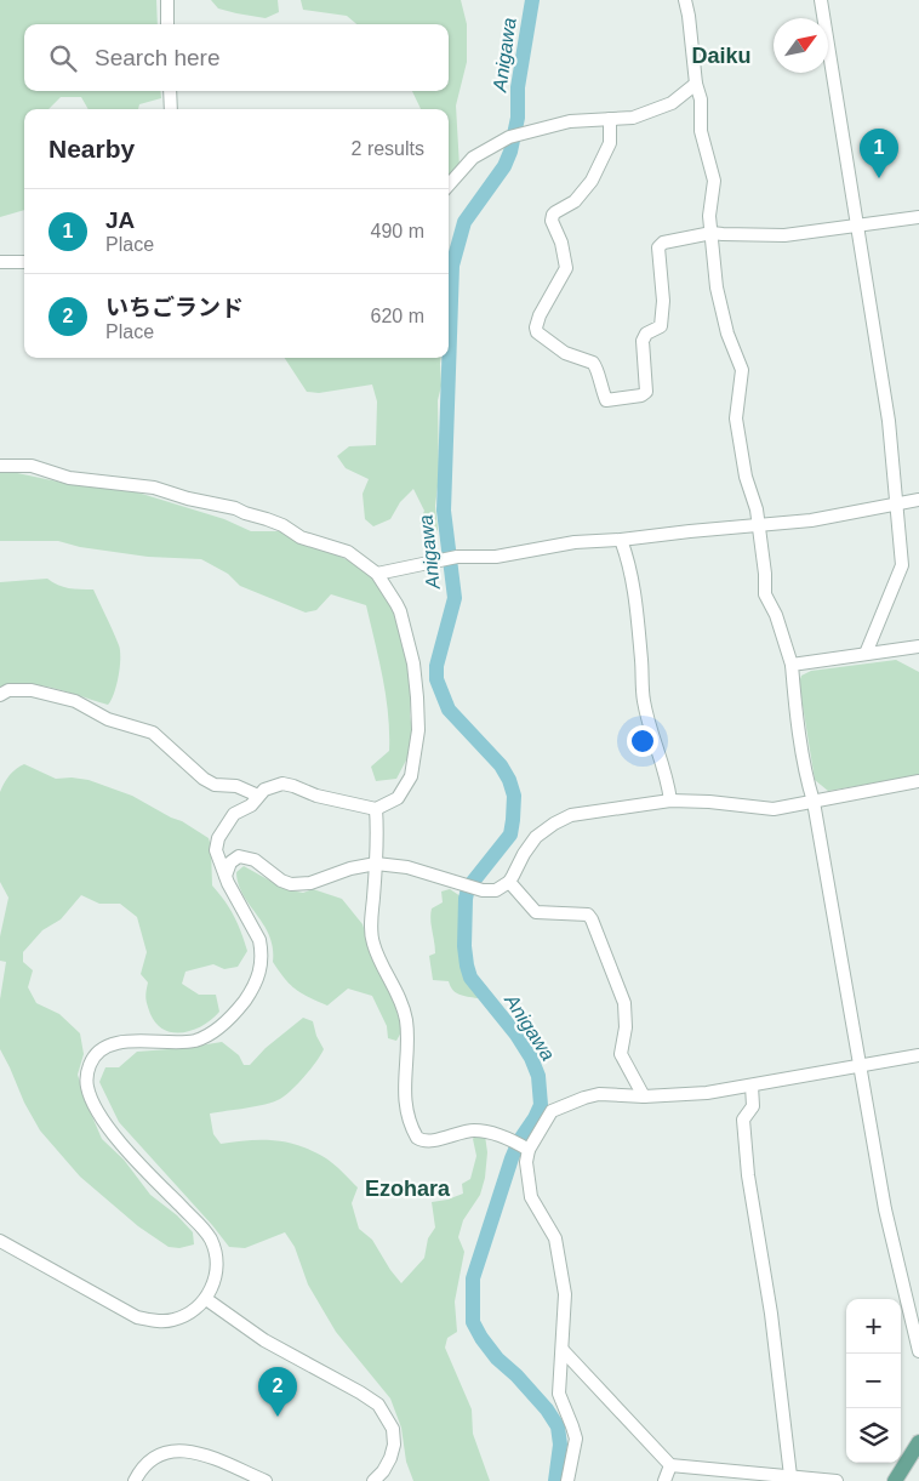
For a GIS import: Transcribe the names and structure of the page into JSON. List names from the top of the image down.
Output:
{
  "districts": ["Daiku", "Ezohara"],
  "water": ["Anigawa"],
  "north": "top right",
  "page": {
    "search": "Search here",
    "heading": ["Nearby", "2 results"],
    "pins": ["1", "2"],
    "list": [
      {
        "mark": "1",
        "name": "JA",
        "note": "Place",
        "value": "490 m"
      },
      {
        "mark": "2",
        "name": "いちごランド",
        "note": "Place",
        "value": "620 m"
      }
    ],
    "map_buttons": ["+", "−"]
  }
}
